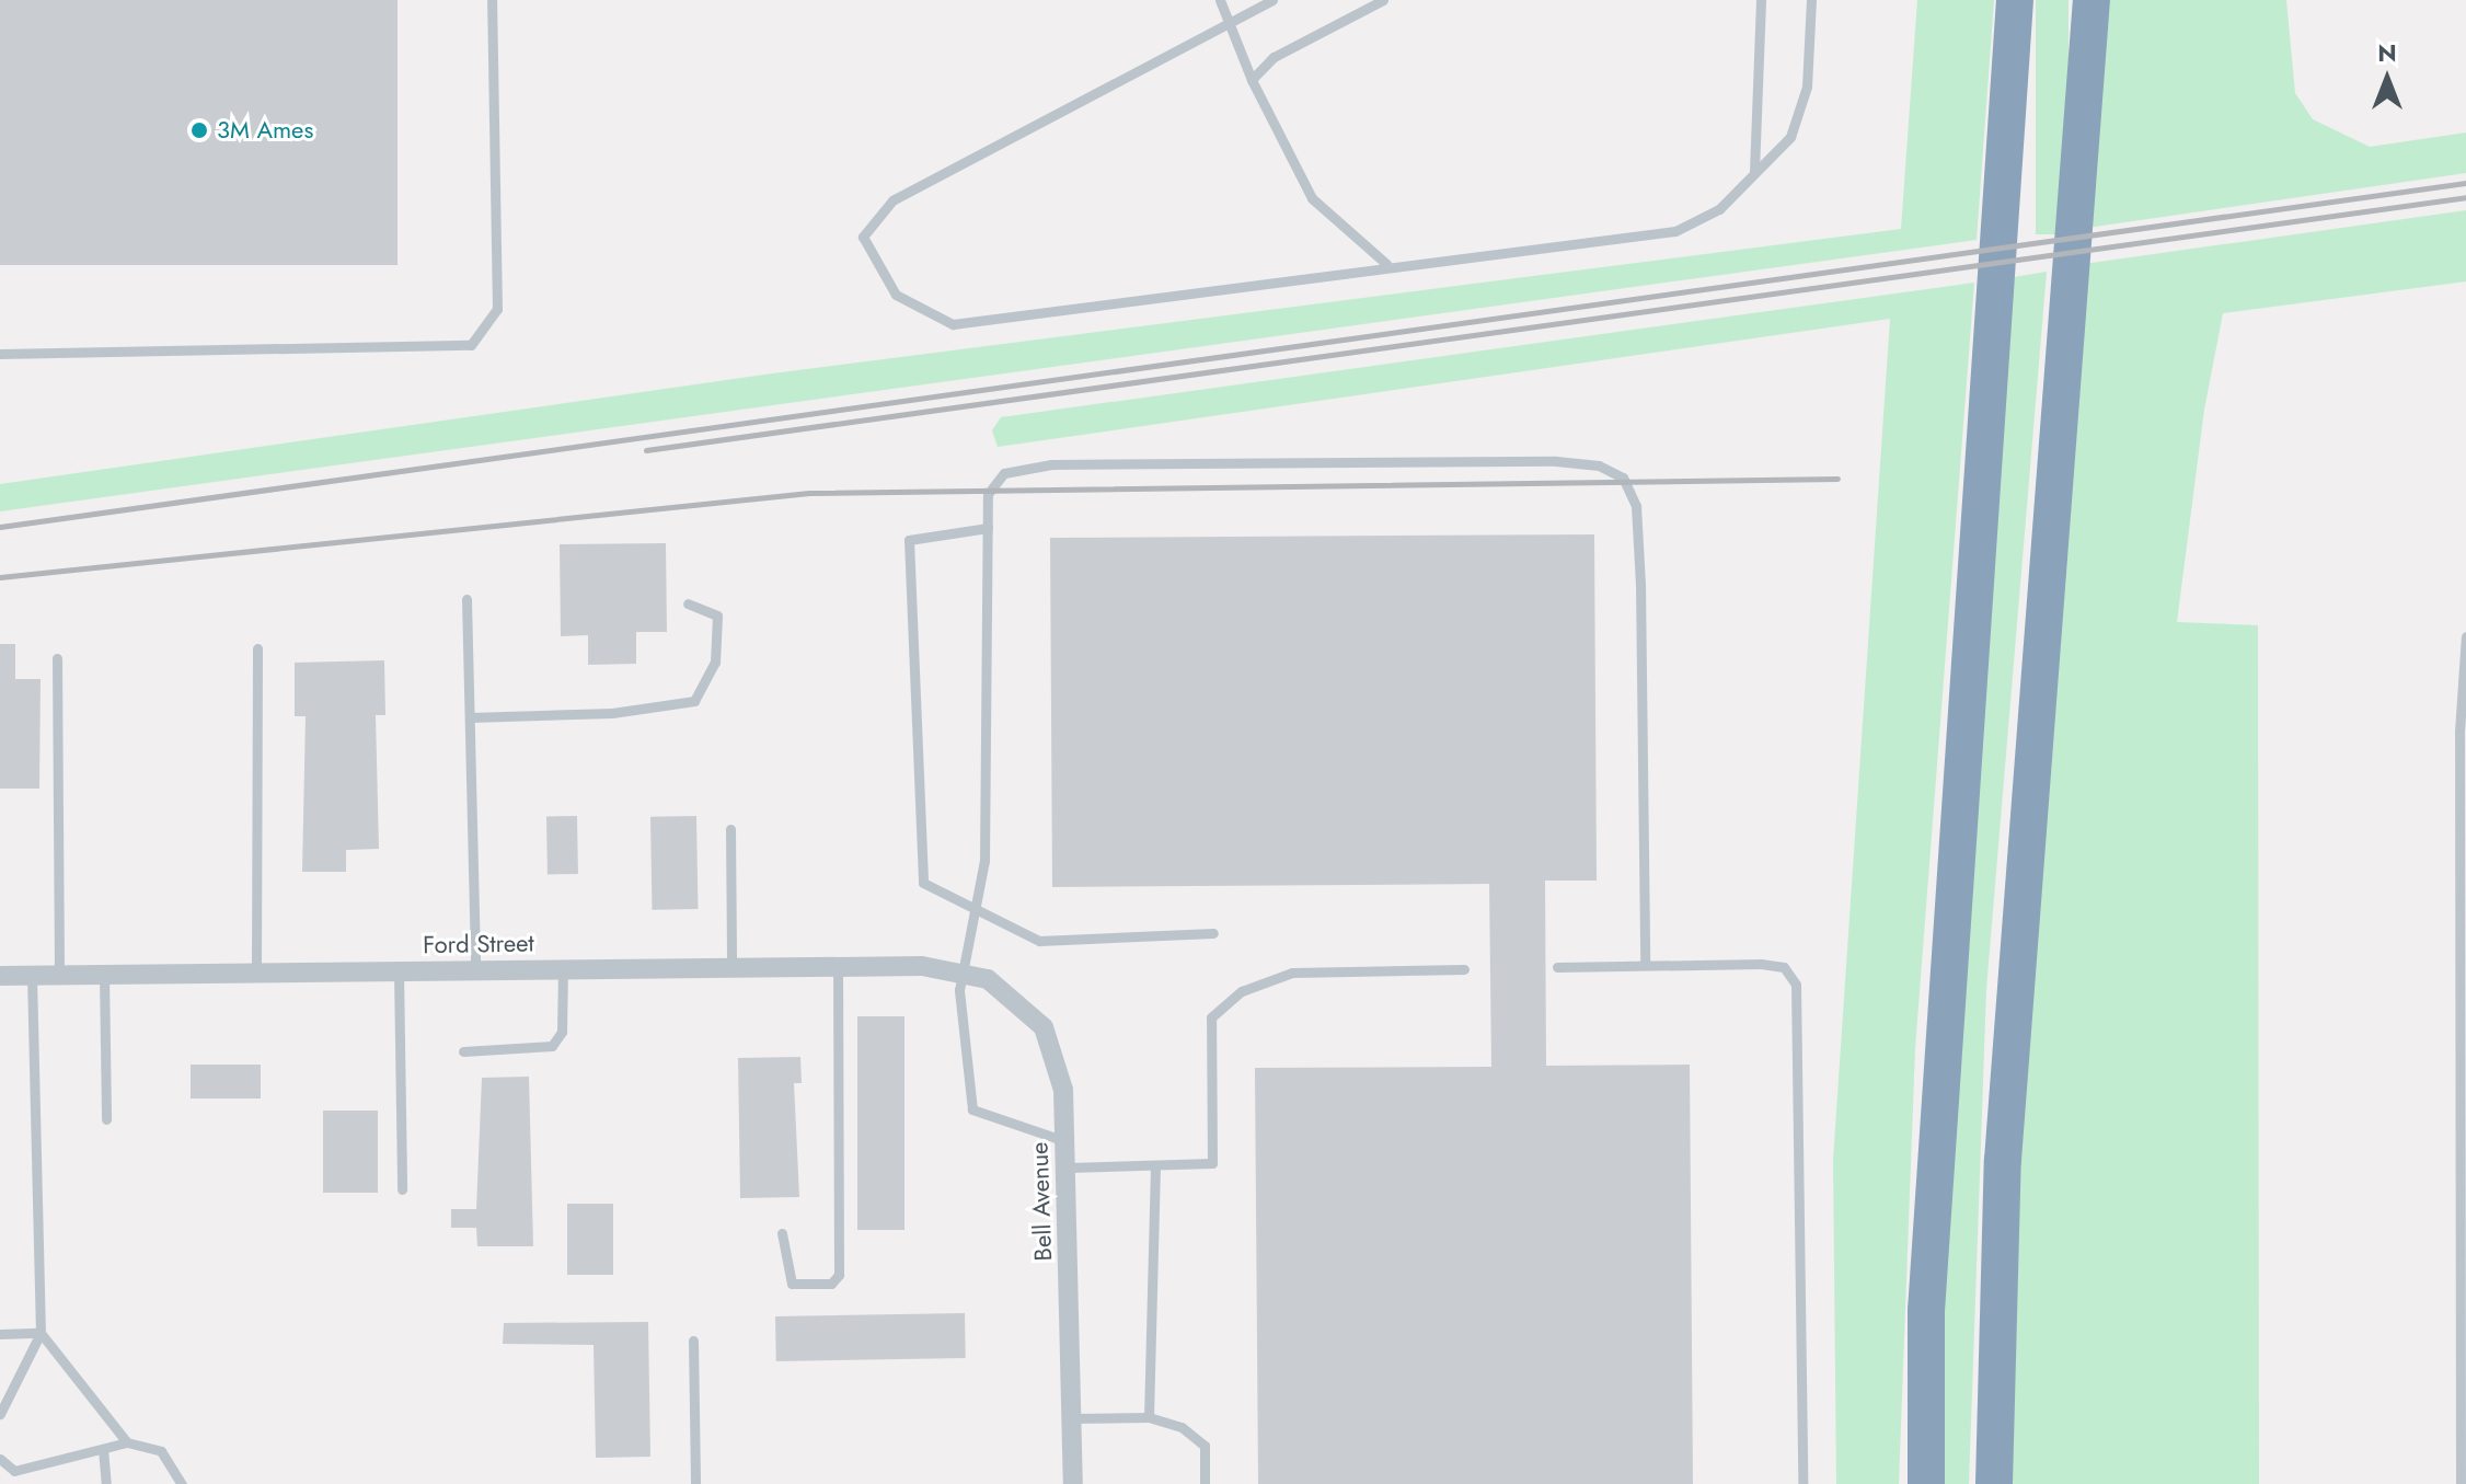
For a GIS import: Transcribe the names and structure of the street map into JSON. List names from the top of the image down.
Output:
{
  "streets": {
    "street": ["Ford Street", "Bell Avenue"]
  },
  "crossings": [
    ["Ford Street", "Bell Avenue"]
  ],
  "places": ["3M Ames"],
  "north": "top"
}
